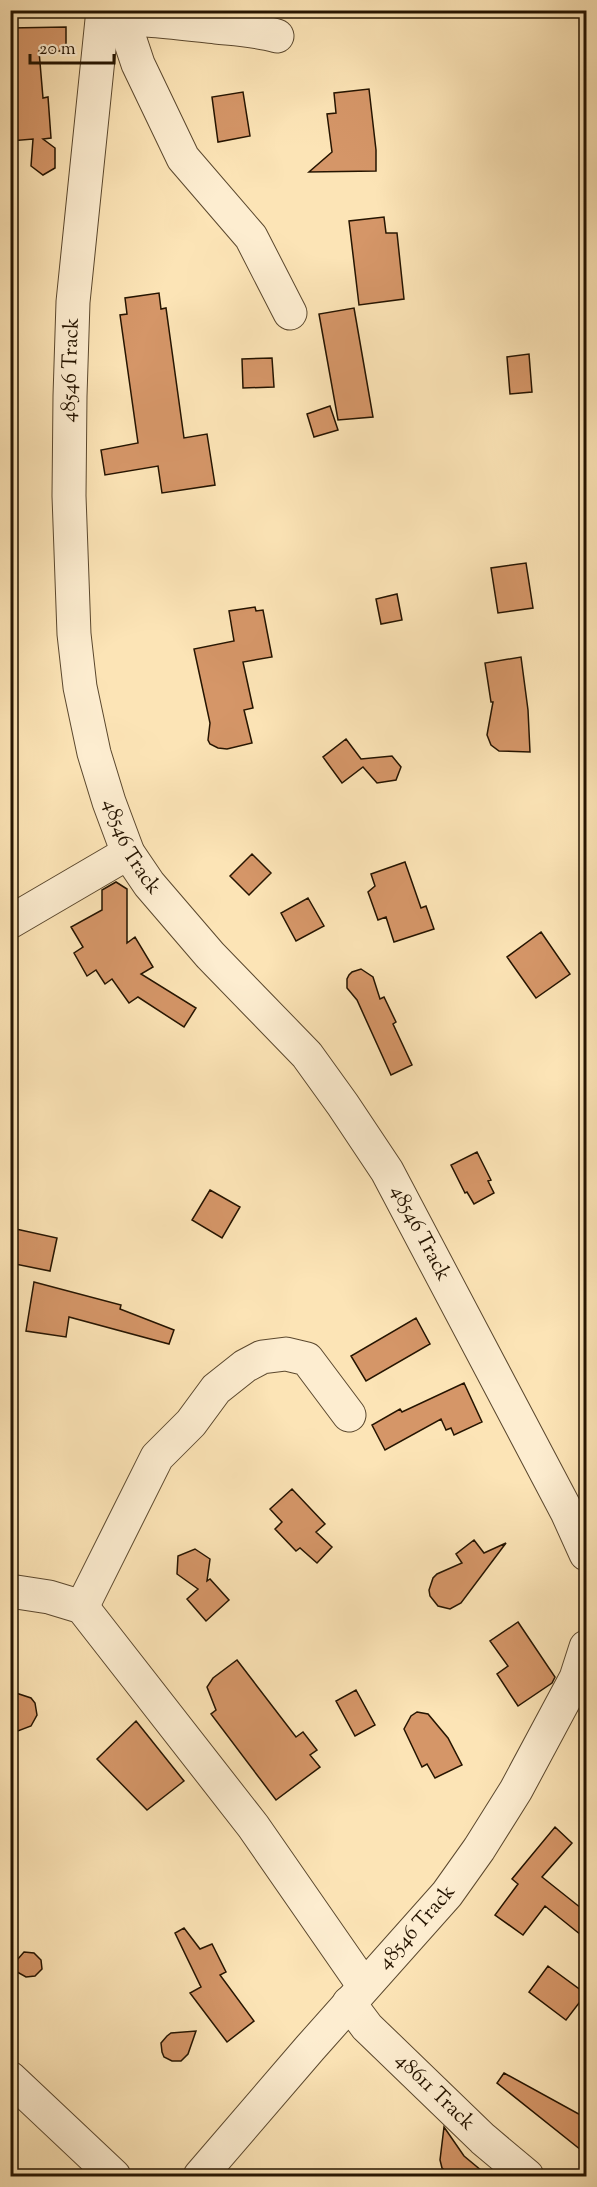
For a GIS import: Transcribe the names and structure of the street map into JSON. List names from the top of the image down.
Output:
{
  "streets": {
    "street": ["48546 Track", "48611 Track"]
  },
  "crossings": [
    ["48546 Track", "48611 Track"]
  ],
  "scale_bar": "20 m"
}
